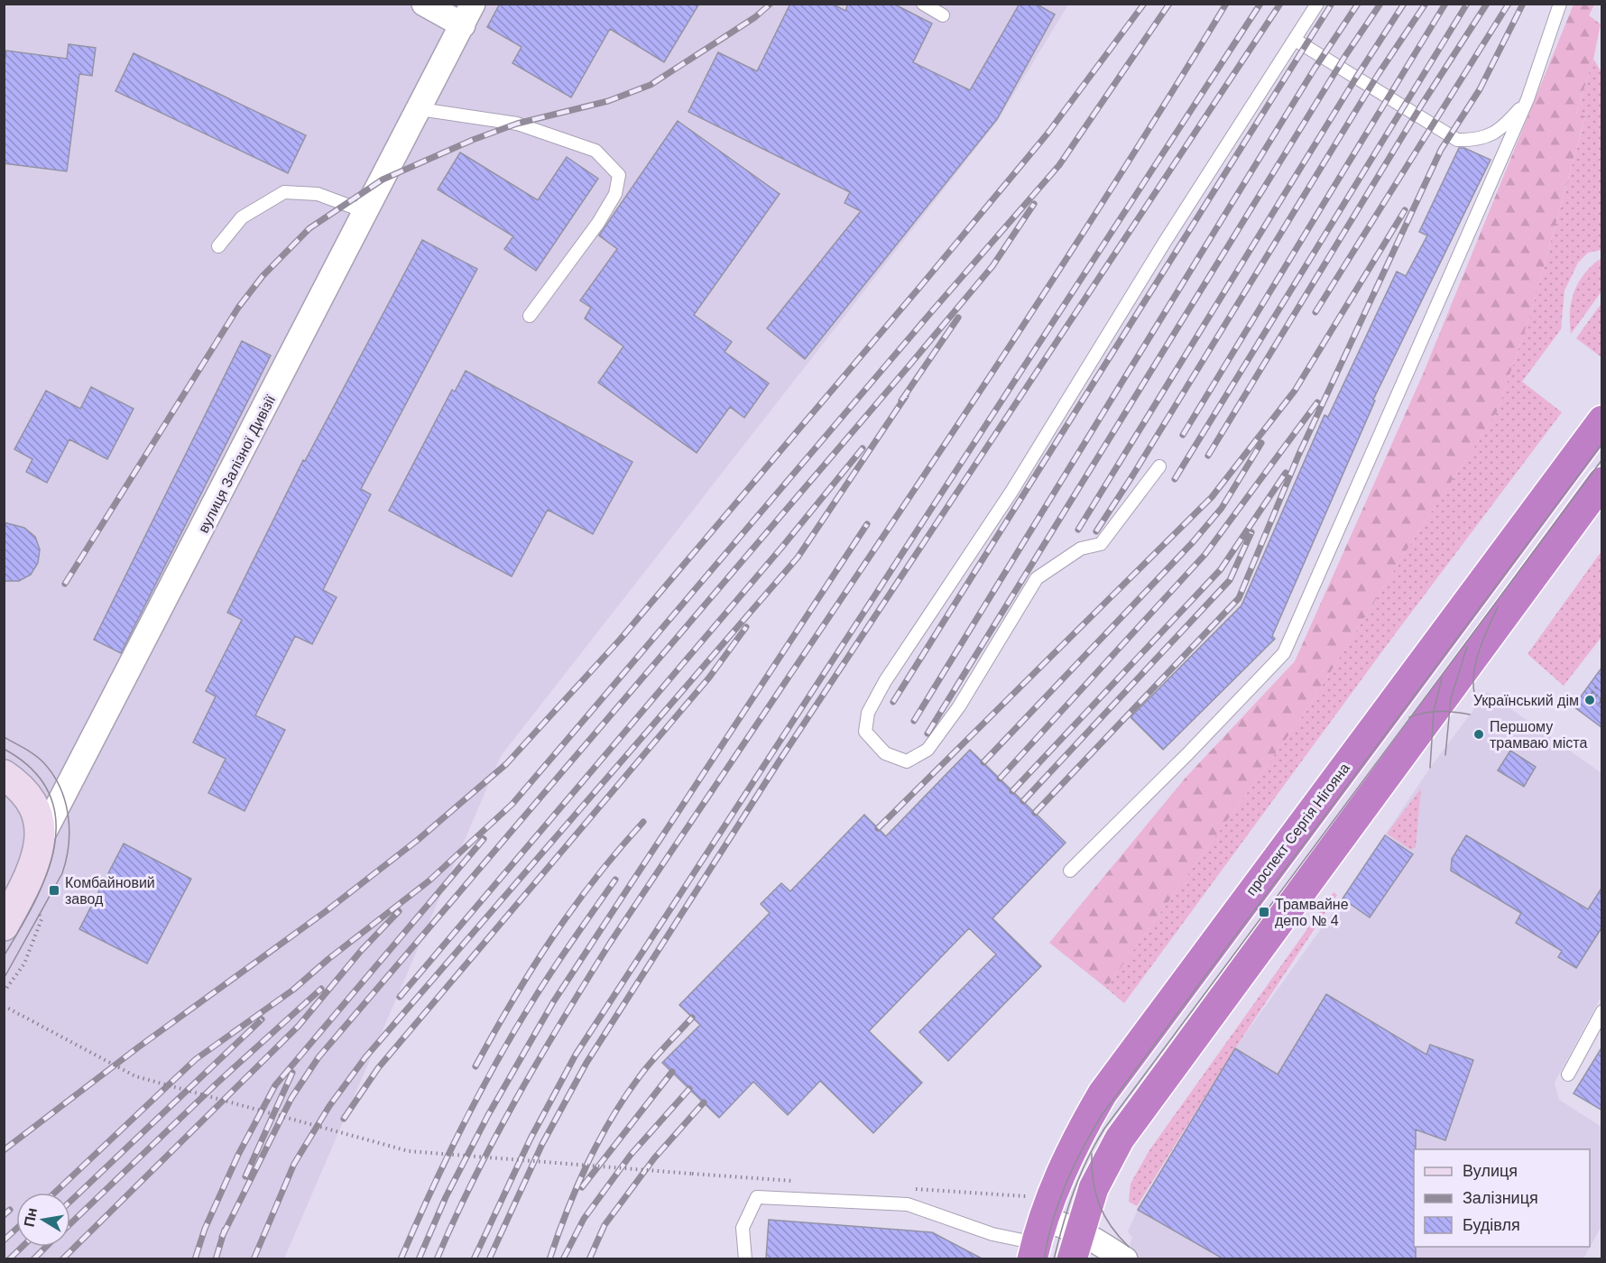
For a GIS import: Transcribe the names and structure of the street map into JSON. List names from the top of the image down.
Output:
{
  "streets": {
    "highway": ["проспект Сергія Нігояна"],
    "street": ["вулиця Залізної Дивізії"]
  },
  "places": {
    "other": ["Український дім", "Першому трамваю міста"],
    "transit": ["Комбайновий завод", "Трамвайне депо № 4"]
  },
  "legend": ["Вулиця", "Залізниця", "Будівля"],
  "north": "left"
}
